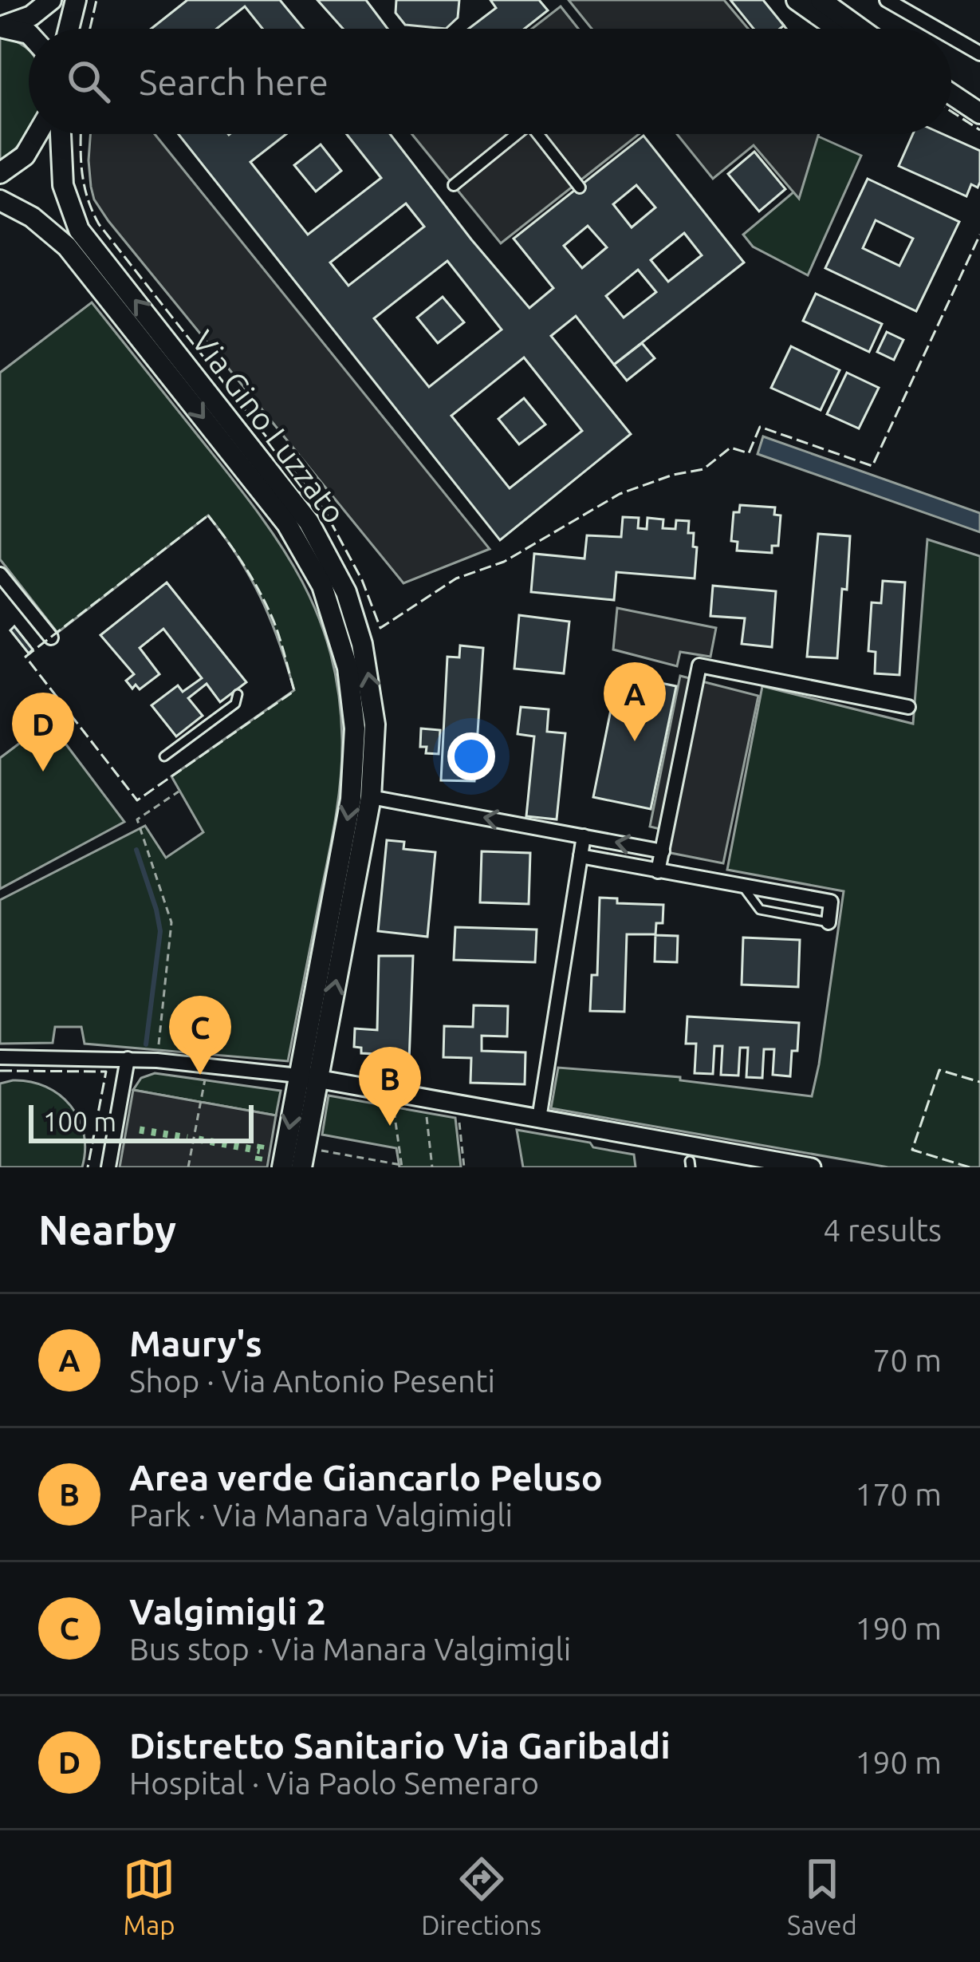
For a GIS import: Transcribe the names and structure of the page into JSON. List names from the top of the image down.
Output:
{
  "streets": {
    "main road": ["Via Gino Luzzato"]
  },
  "scale_bar": "100 m",
  "page": {
    "search": "Search here",
    "pins": [
      "A",
      "D",
      "C",
      "B"
    ],
    "scale": "100 m",
    "heading": ["Nearby", "4 results"],
    "list": [
      {
        "mark": "A",
        "name": "Maury's",
        "note": "Shop · Via Antonio Pesenti",
        "value": "70 m"
      },
      {
        "mark": "B",
        "name": "Area verde Giancarlo Peluso",
        "note": "Park · Via Manara Valgimigli",
        "value": "170 m"
      },
      {
        "mark": "C",
        "name": "Valgimigli 2",
        "note": "Bus stop · Via Manara Valgimigli",
        "value": "190 m"
      },
      {
        "mark": "D",
        "name": "Distretto Sanitario Via Garibaldi",
        "note": "Hospital · Via Paolo Semeraro",
        "value": "190 m"
      }
    ],
    "nav": ["Map", "Directions", "Saved"]
  }
}
